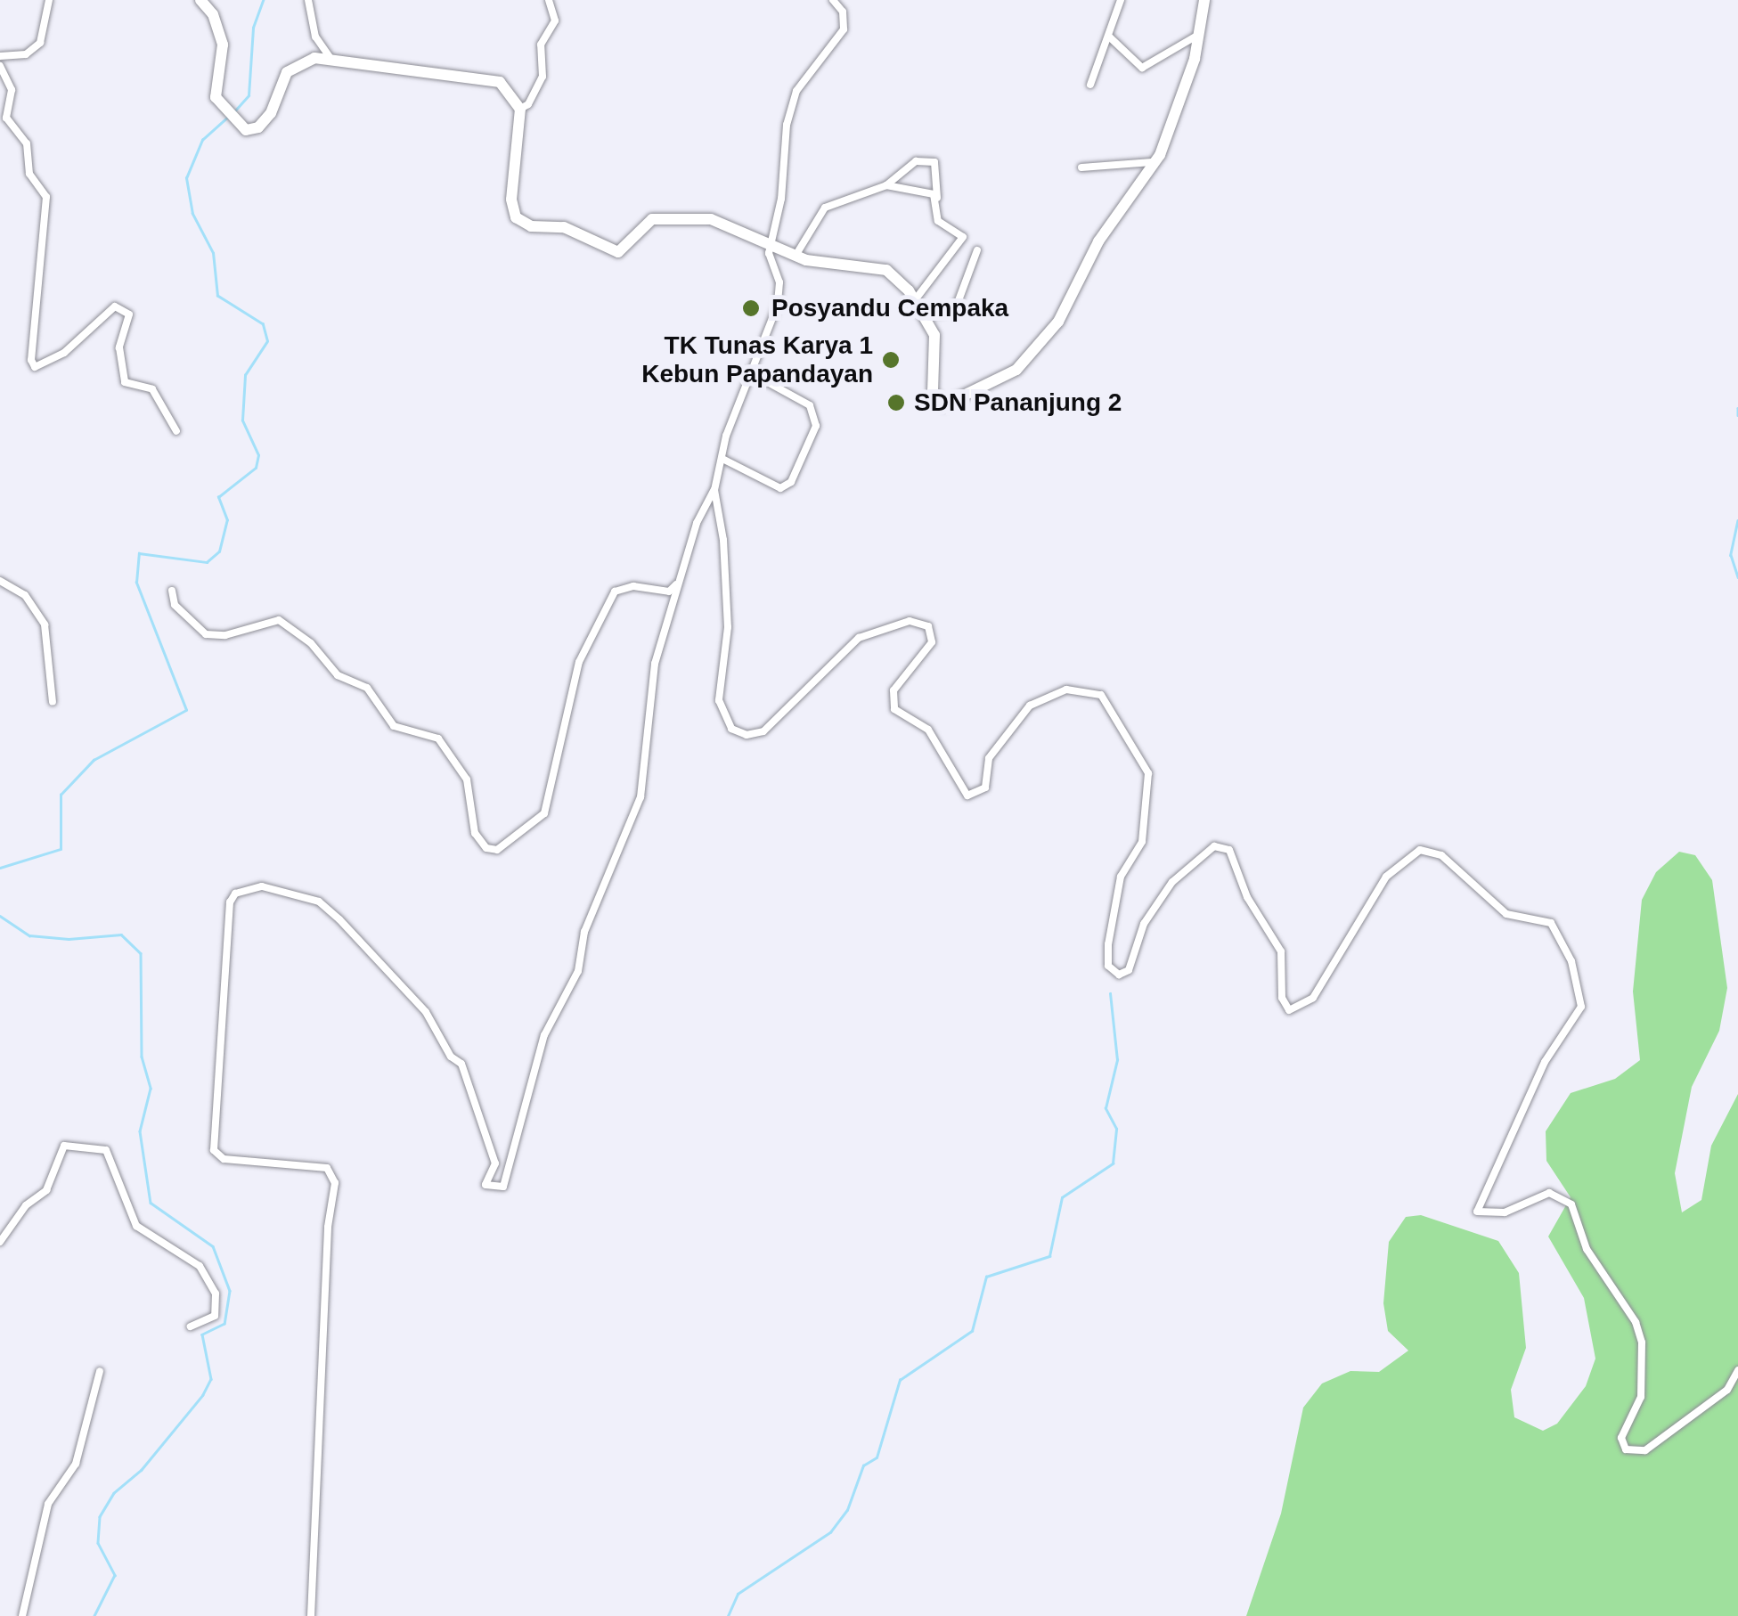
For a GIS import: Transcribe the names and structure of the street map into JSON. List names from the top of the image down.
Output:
{
  "places": ["Posyandu Cempaka", "TK Tunas Karya 1 Kebun Papandayan", "SDN Pananjung 2"]
}
